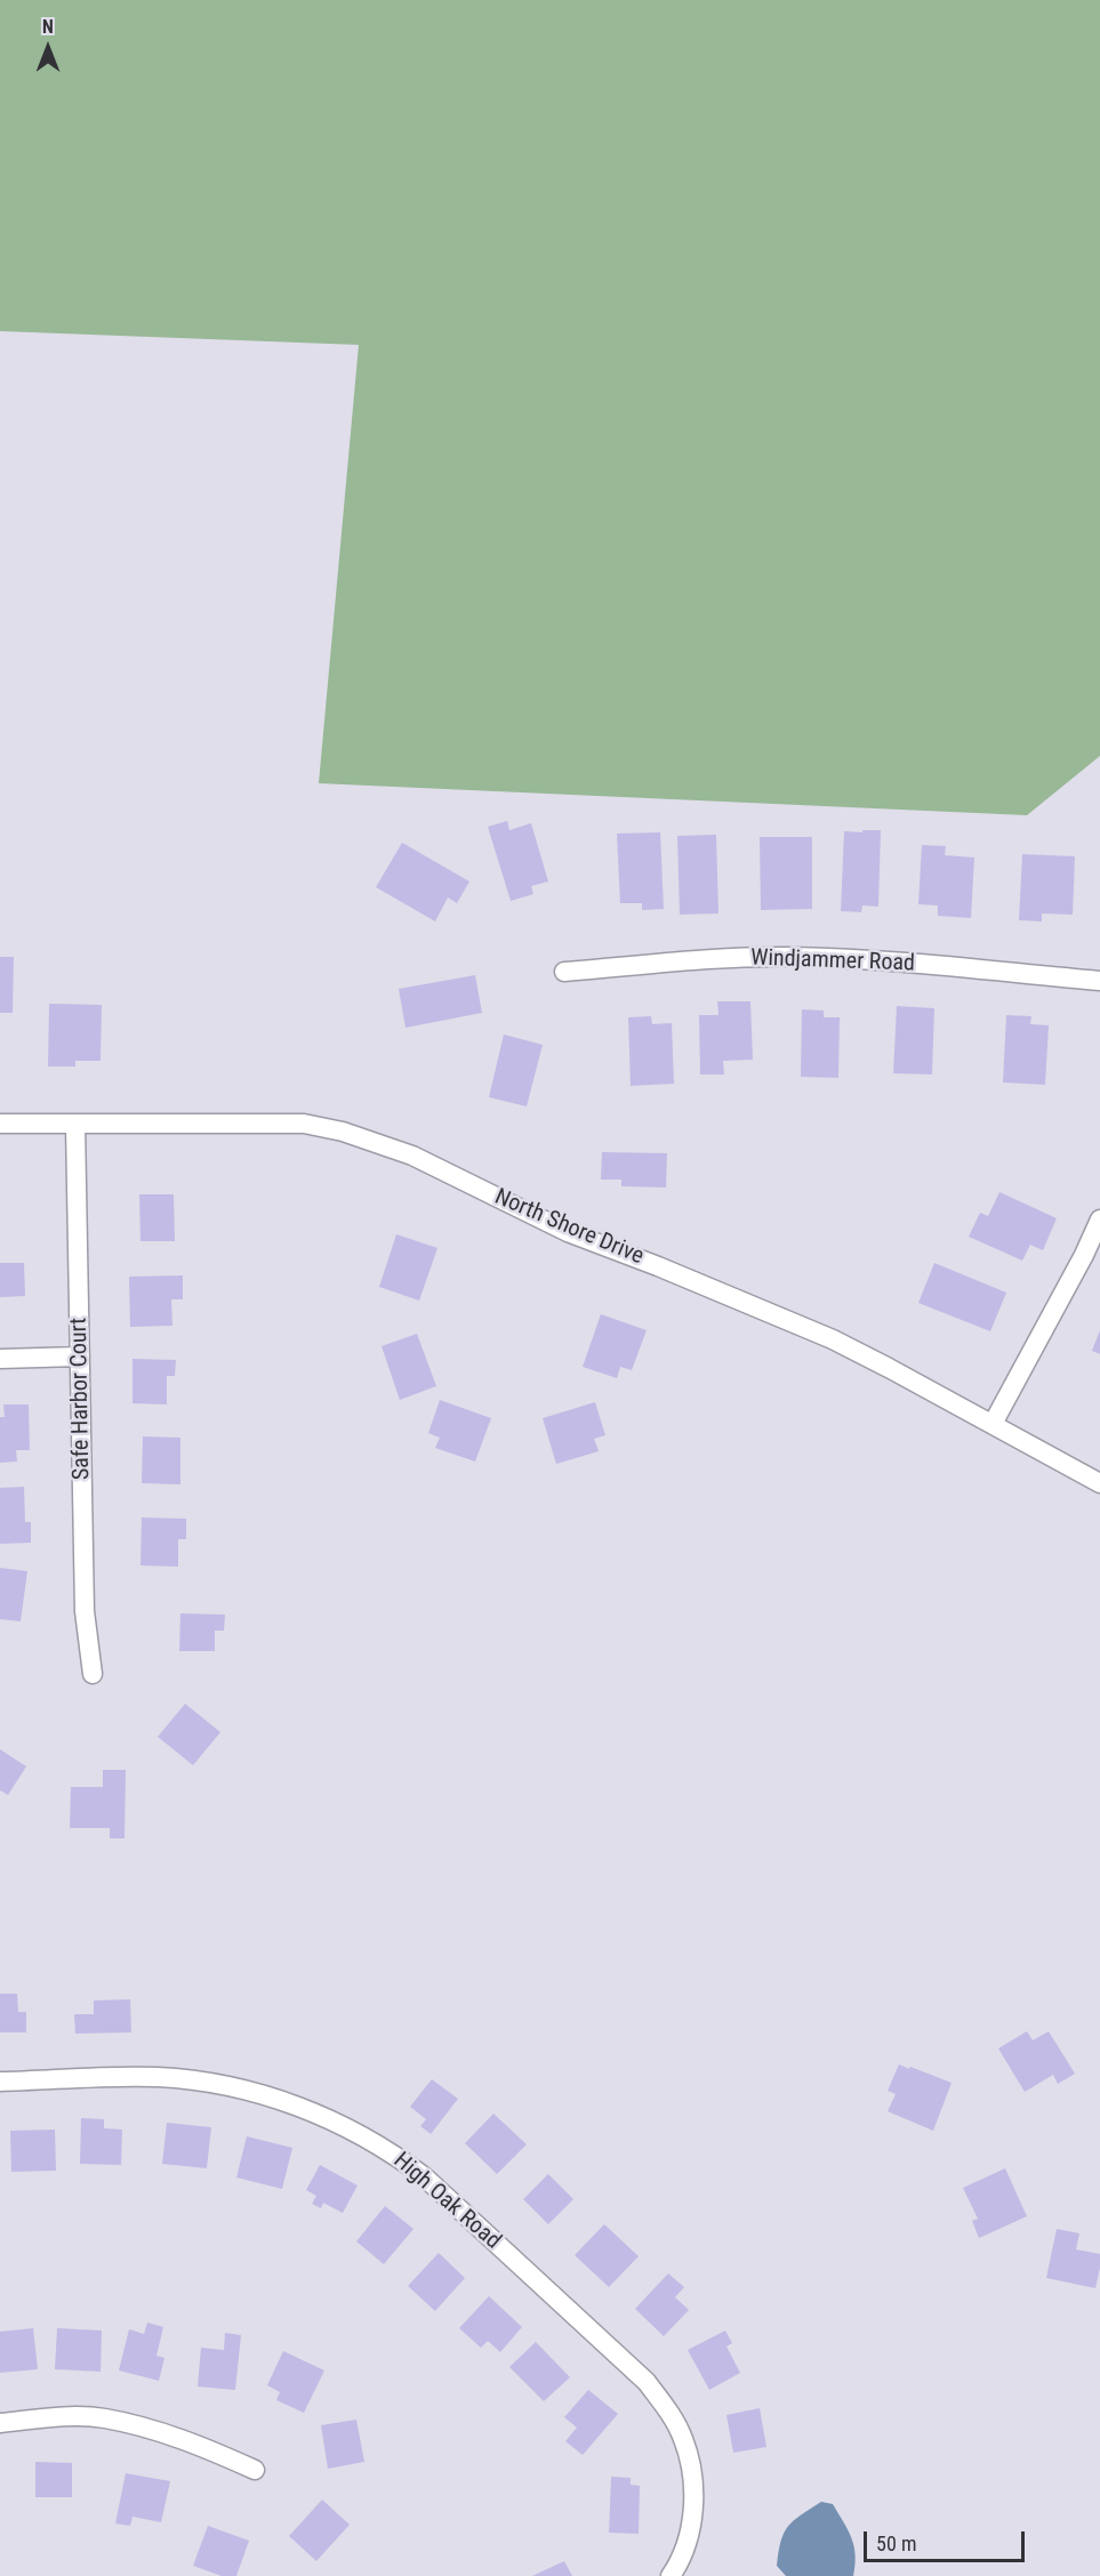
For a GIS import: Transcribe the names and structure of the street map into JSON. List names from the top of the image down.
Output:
{
  "streets": {
    "street": [
      "Windjammer Road",
      "North Shore Drive",
      "Safe Harbor Court",
      "High Oak Road"
    ]
  },
  "crossings": [
    ["North Shore Drive", "Safe Harbor Court"]
  ],
  "scale_bar": "50 m",
  "north": "top"
}
